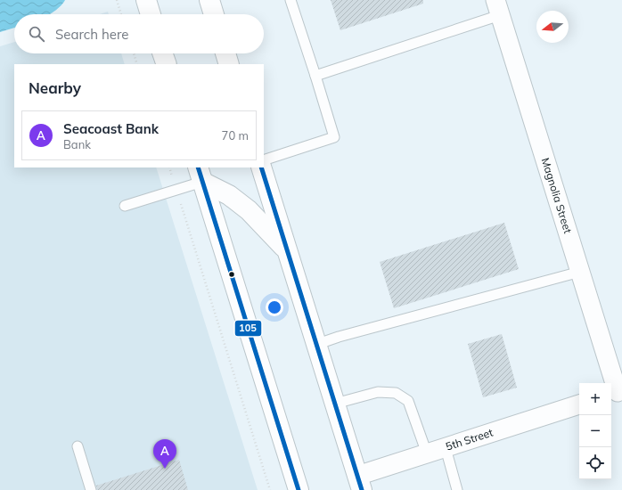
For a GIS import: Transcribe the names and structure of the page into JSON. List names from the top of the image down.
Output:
{
  "streets": {
    "street": ["Magnolia Street", "5th Street"]
  },
  "lines": ["transit line 105"],
  "north": "left",
  "page": {
    "search": "Search here",
    "heading": "Nearby",
    "list": [
      {
        "mark": "A",
        "name": "Seacoast Bank",
        "note": "Bank",
        "value": "70 m"
      }
    ],
    "map_buttons": ["+", "−"],
    "pins": "A"
  }
}
